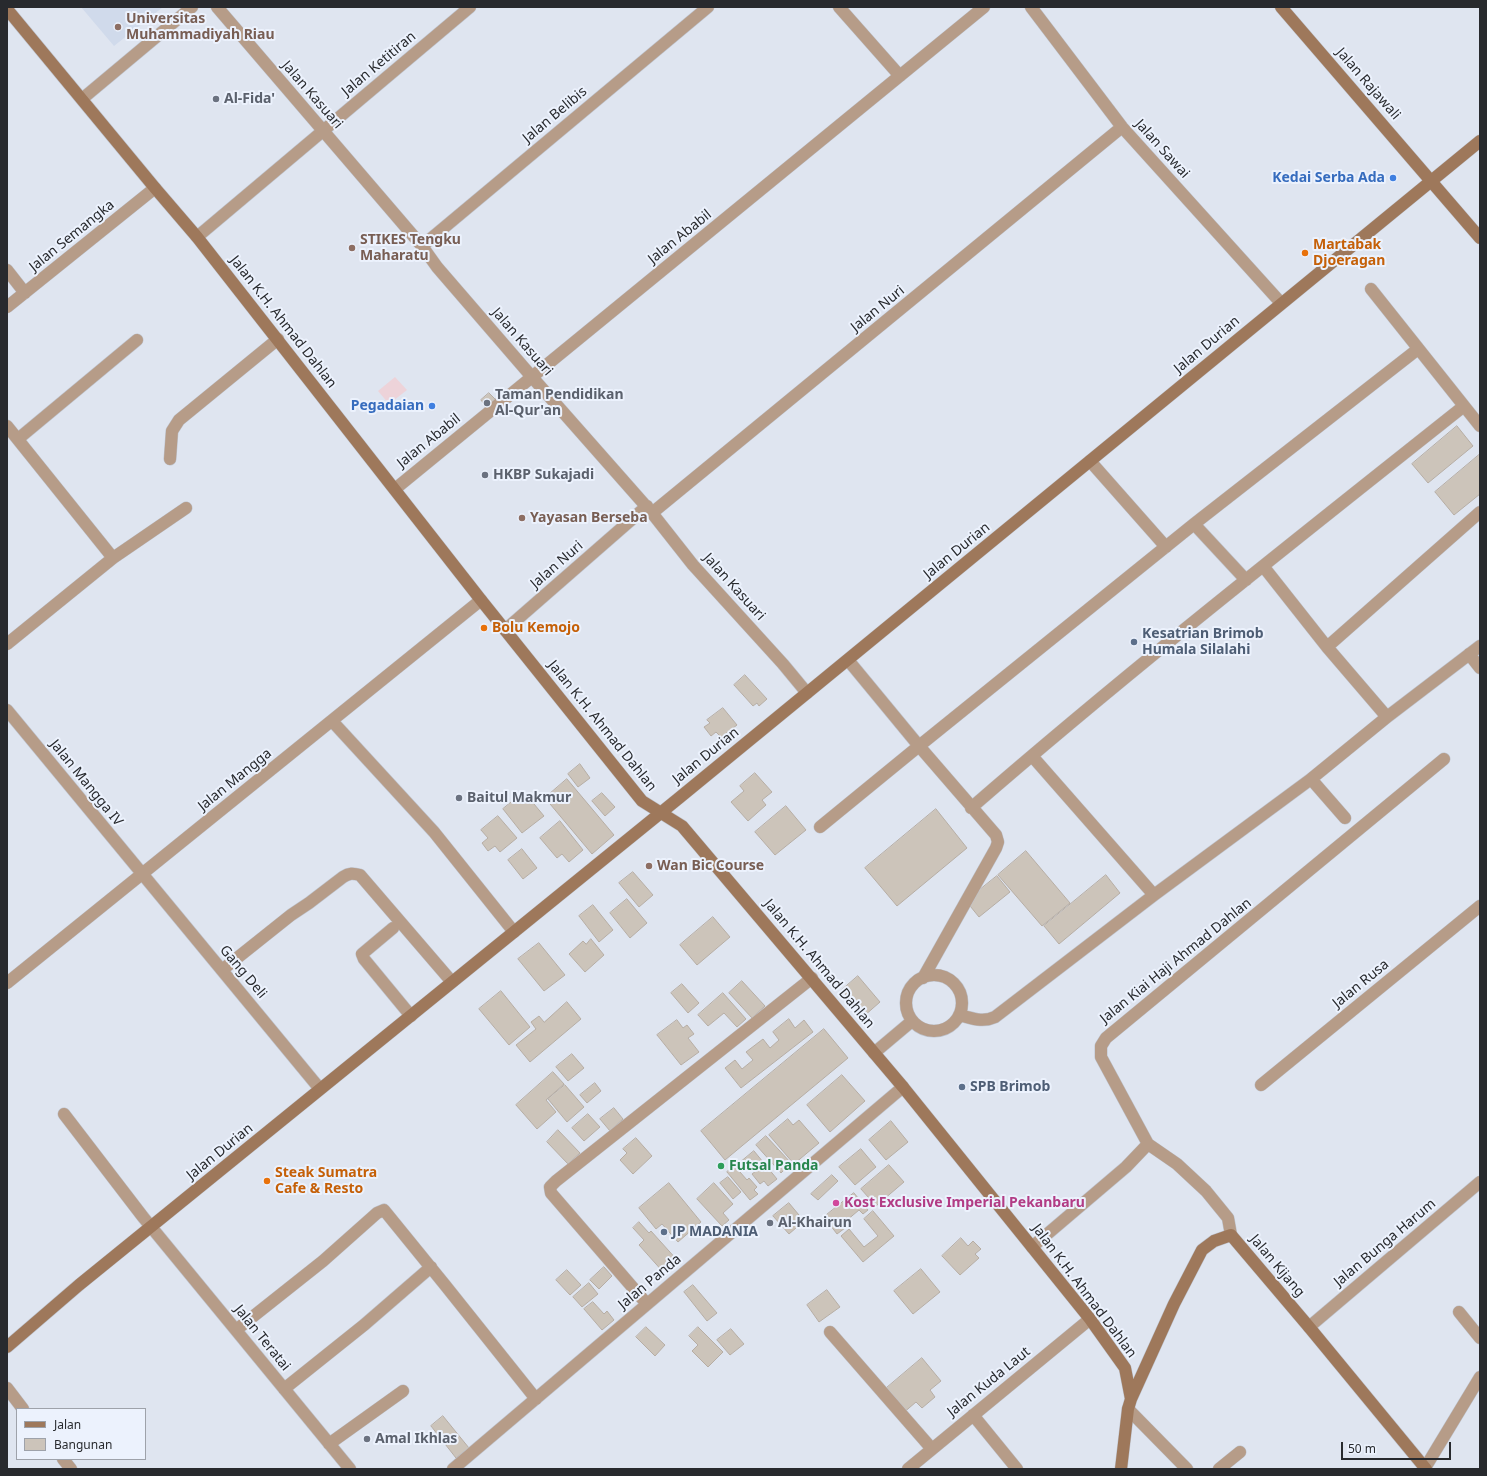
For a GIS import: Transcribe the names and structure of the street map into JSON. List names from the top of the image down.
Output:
{
  "streets": {
    "main road": [
      "Jalan Rajawali",
      "Jalan K.H. Ahmad Dahlan",
      "Jalan Durian",
      "Jalan Kijang"
    ],
    "street": [
      "Jalan Ketitiran",
      "Jalan Kasuari",
      "Jalan Belibis",
      "Jalan Sawai",
      "Jalan Semangka",
      "Jalan Ababil",
      "Jalan Nuri",
      "Jalan Mangga",
      "Jalan Mangga IV",
      "Jalan Kiai Haji Ahmad Dahlan",
      "Gang Deli",
      "Jalan Rusa",
      "Jalan Bunga Harum",
      "Jalan Panda",
      "Jalan Teratai",
      "Jalan Kuda Laut"
    ]
  },
  "crossings": [
    ["Jalan Ketitiran", "Jalan Kasuari"],
    ["Jalan Ketitiran", "Jalan K.H. Ahmad Dahlan"],
    ["Jalan Rajawali", "Jalan Durian"],
    ["Jalan Kasuari", "Jalan Belibis"],
    ["Jalan Kasuari", "Jalan Ababil"],
    ["Jalan Kasuari", "Jalan Nuri"],
    ["Jalan Kasuari", "Jalan Durian"],
    ["Jalan Sawai", "Jalan Nuri"],
    ["Jalan Sawai", "Jalan Durian"],
    ["Jalan Semangka", "Jalan K.H. Ahmad Dahlan"],
    ["Jalan Ababil", "Jalan K.H. Ahmad Dahlan"],
    ["Jalan Nuri", "Jalan K.H. Ahmad Dahlan"],
    ["Jalan K.H. Ahmad Dahlan", "Jalan Durian"],
    ["Jalan K.H. Ahmad Dahlan", "Jalan Mangga"],
    ["Jalan K.H. Ahmad Dahlan", "Jalan Kijang"],
    ["Jalan K.H. Ahmad Dahlan", "Jalan Panda"],
    ["Jalan K.H. Ahmad Dahlan", "Jalan Kuda Laut"],
    ["Jalan Durian", "Gang Deli"],
    ["Jalan Durian", "Jalan Teratai"],
    ["Jalan Mangga", "Jalan Mangga IV"],
    ["Jalan Mangga", "Gang Deli"],
    ["Jalan Mangga IV", "Gang Deli"],
    ["Jalan Bunga Harum", "Jalan Kijang"]
  ],
  "places": [
    "Universitas Muhammadiyah Riau",
    "Al-Fida'",
    "Kedai Serba Ada",
    "STIKES Tengku Maharatu",
    "Martabak Djoeragan",
    "Taman Pendidikan Al-Qur'an",
    "Pegadaian",
    "HKBP Sukajadi",
    "Yayasan Berseba",
    "Bolu Kemojo",
    "Kesatrian Brimob Humala Silalahi",
    "Baitul Makmur",
    "Wan Bic Course",
    "SPB Brimob",
    "Futsal Panda",
    "Steak Sumatra Cafe & Resto",
    "Kost Exclusive Imperial Pekanbaru",
    "Al-Khairun",
    "JP MADANIA",
    "Amal Ikhlas"
  ],
  "legend": ["Jalan", "Bangunan"],
  "scale_bar": "50 m"
}
